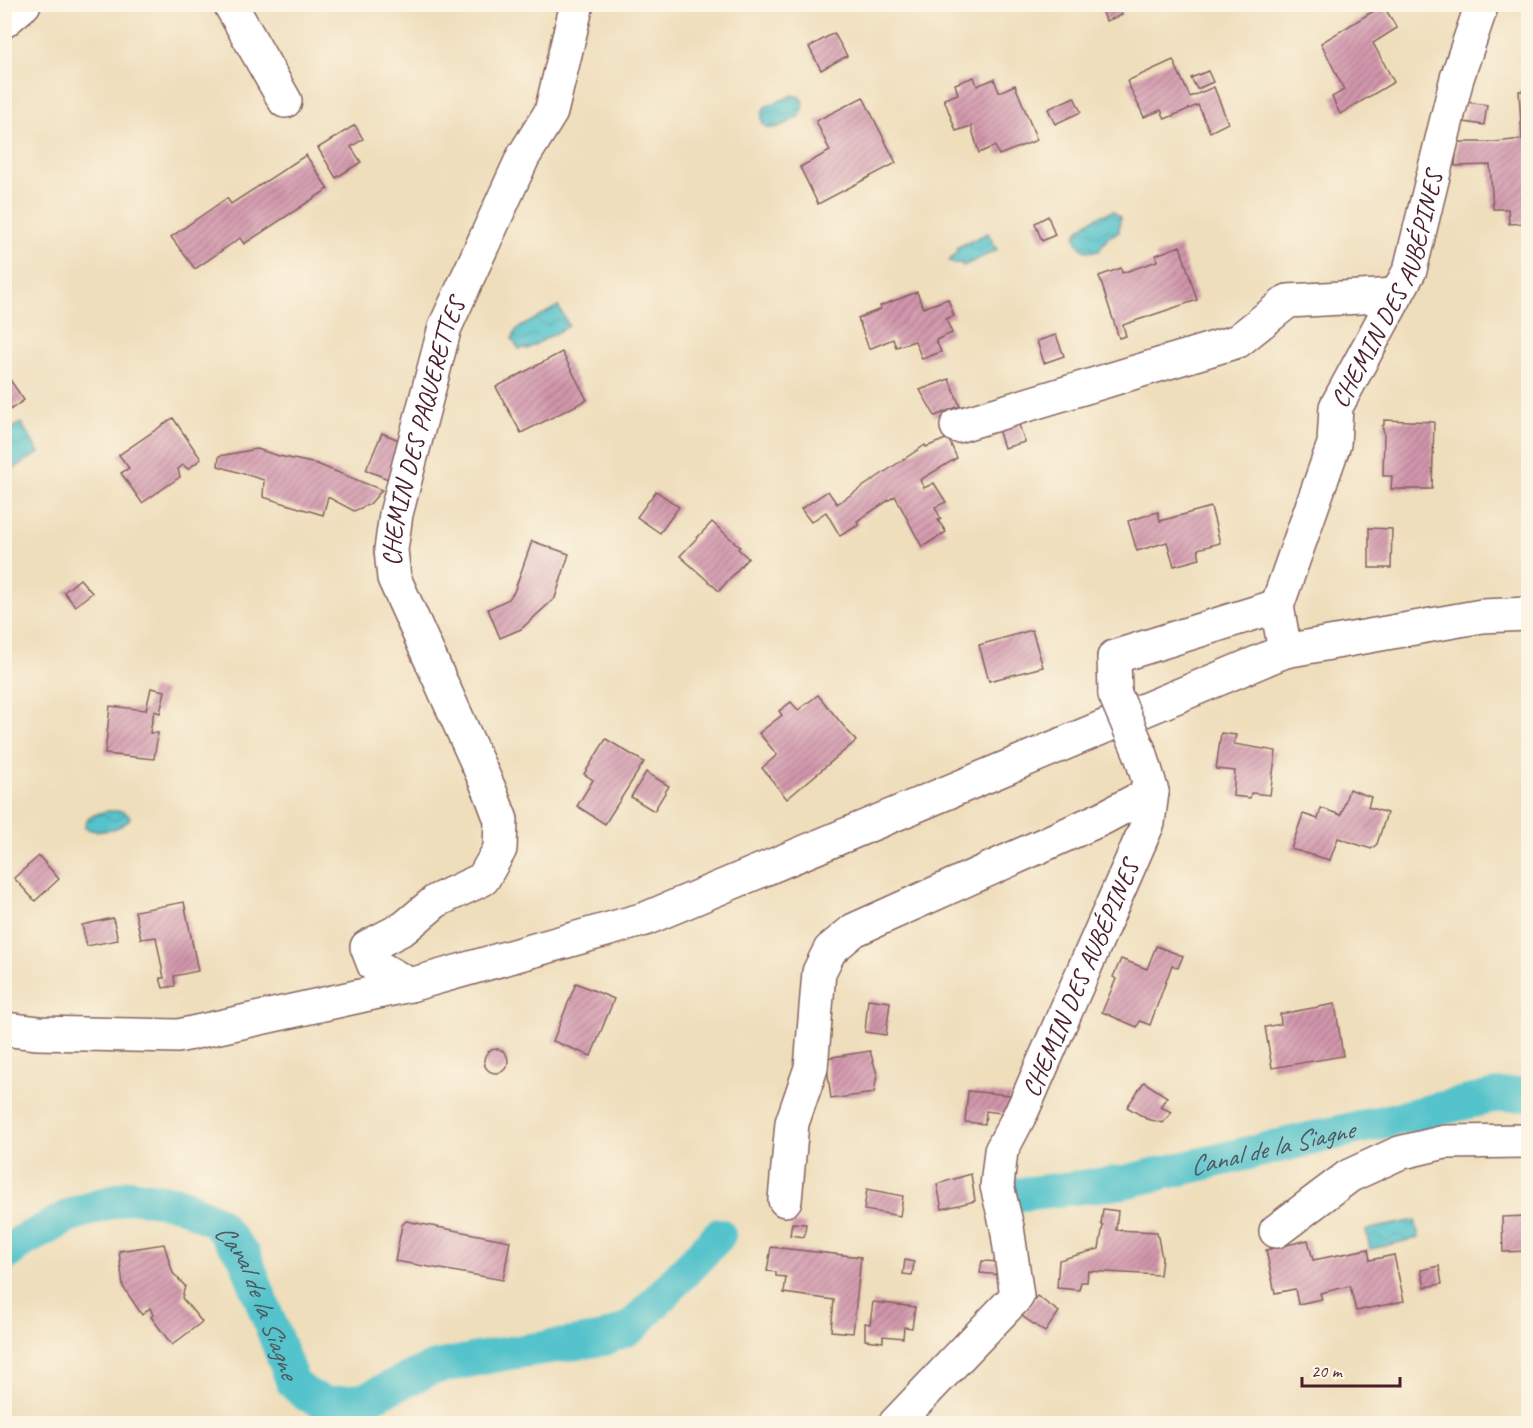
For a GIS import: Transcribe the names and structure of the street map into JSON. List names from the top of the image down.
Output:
{
  "streets": {
    "street": ["CHEMIN DES AUBÉPINES", "CHEMIN DES PAQUERETTES"]
  },
  "water": ["Canal de la Siagne"],
  "scale_bar": "20 m"
}
